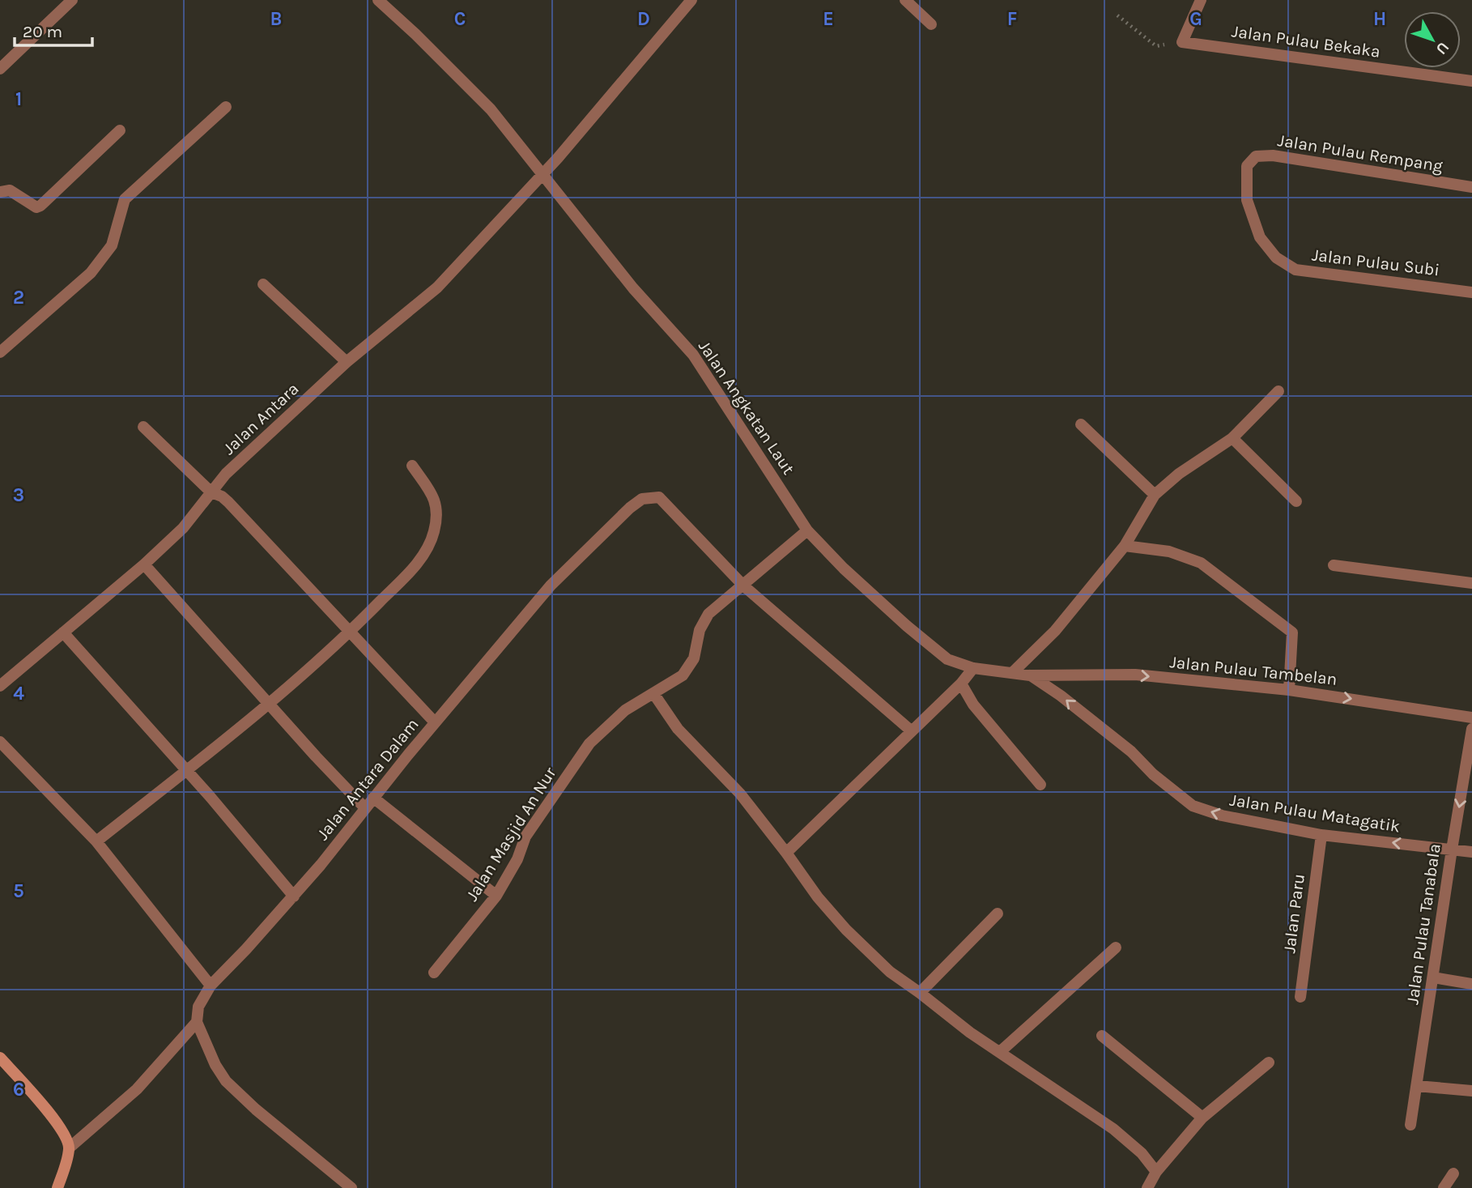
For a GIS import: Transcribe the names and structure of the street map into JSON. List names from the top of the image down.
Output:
{
  "streets": {
    "street": [
      "Jalan Pulau Bekaka",
      "Jalan Pulau Rempang",
      "Jalan Pulau Subi",
      "Jalan Angkatan Laut",
      "Jalan Antara",
      "Jalan Pulau Tambelan",
      "Jalan Antara Dalam",
      "Jalan Pulau Matagatik",
      "Jalan Masjid An Nur",
      "Jalan Paru",
      "Jalan Pulau Tanabala"
    ]
  },
  "crossings": [
    ["Jalan Pulau Rempang", "Jalan Pulau Subi"],
    ["Jalan Angkatan Laut", "Jalan Antara"],
    ["Jalan Angkatan Laut", "Jalan Pulau Tambelan"],
    ["Jalan Angkatan Laut", "Jalan Pulau Matagatik"],
    ["Jalan Angkatan Laut", "Jalan Masjid An Nur"],
    ["Jalan Pulau Tambelan", "Jalan Pulau Matagatik"],
    ["Jalan Antara Dalam", "Jalan Masjid An Nur"],
    ["Jalan Pulau Matagatik", "Jalan Paru"],
    ["Jalan Pulau Matagatik", "Jalan Pulau Tanabala"]
  ],
  "one_way": ["Jalan Pulau Tambelan", "Jalan Pulau Matagatik"],
  "scale_bar": "20 m",
  "north": "bottom right",
  "grid": {
    "columns": [
      "B",
      "C",
      "D",
      "E",
      "F",
      "G",
      "H"
    ],
    "rows": [
      "1",
      "2",
      "3",
      "4",
      "5",
      "6"
    ]
  }
}
